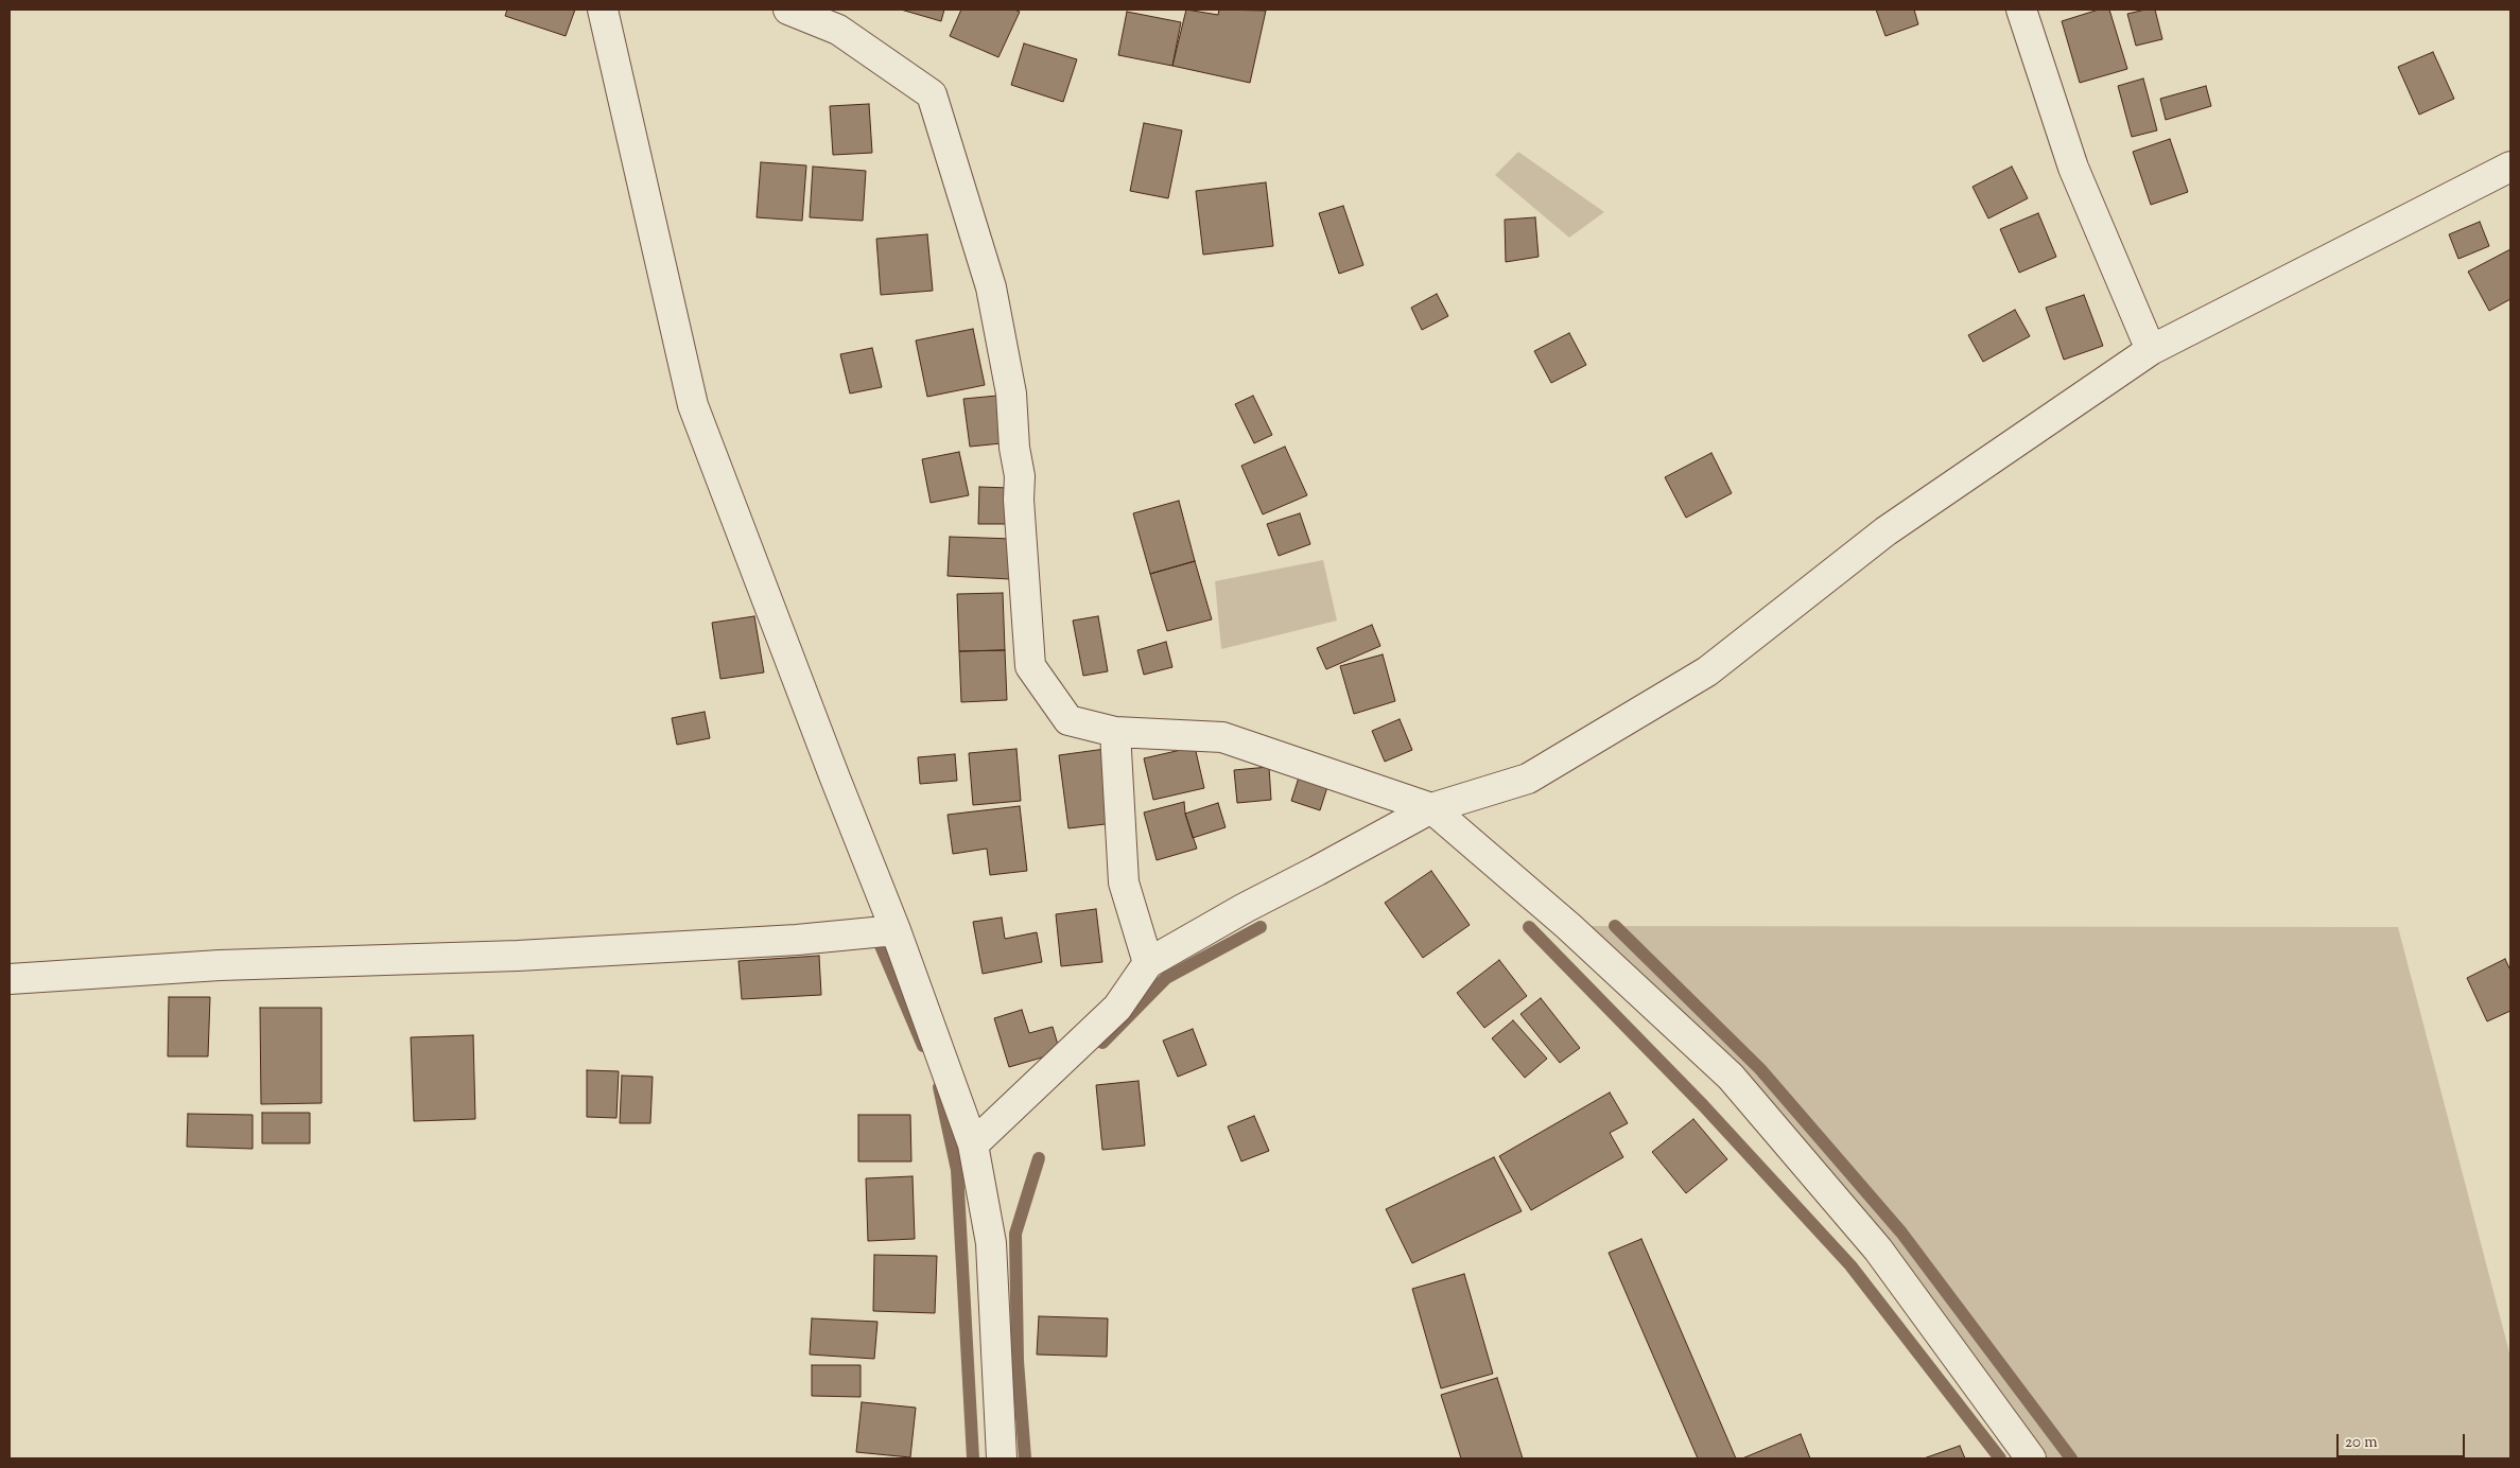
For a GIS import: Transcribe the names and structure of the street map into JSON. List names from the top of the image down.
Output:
{
  "scale_bar": "20 m"
}
